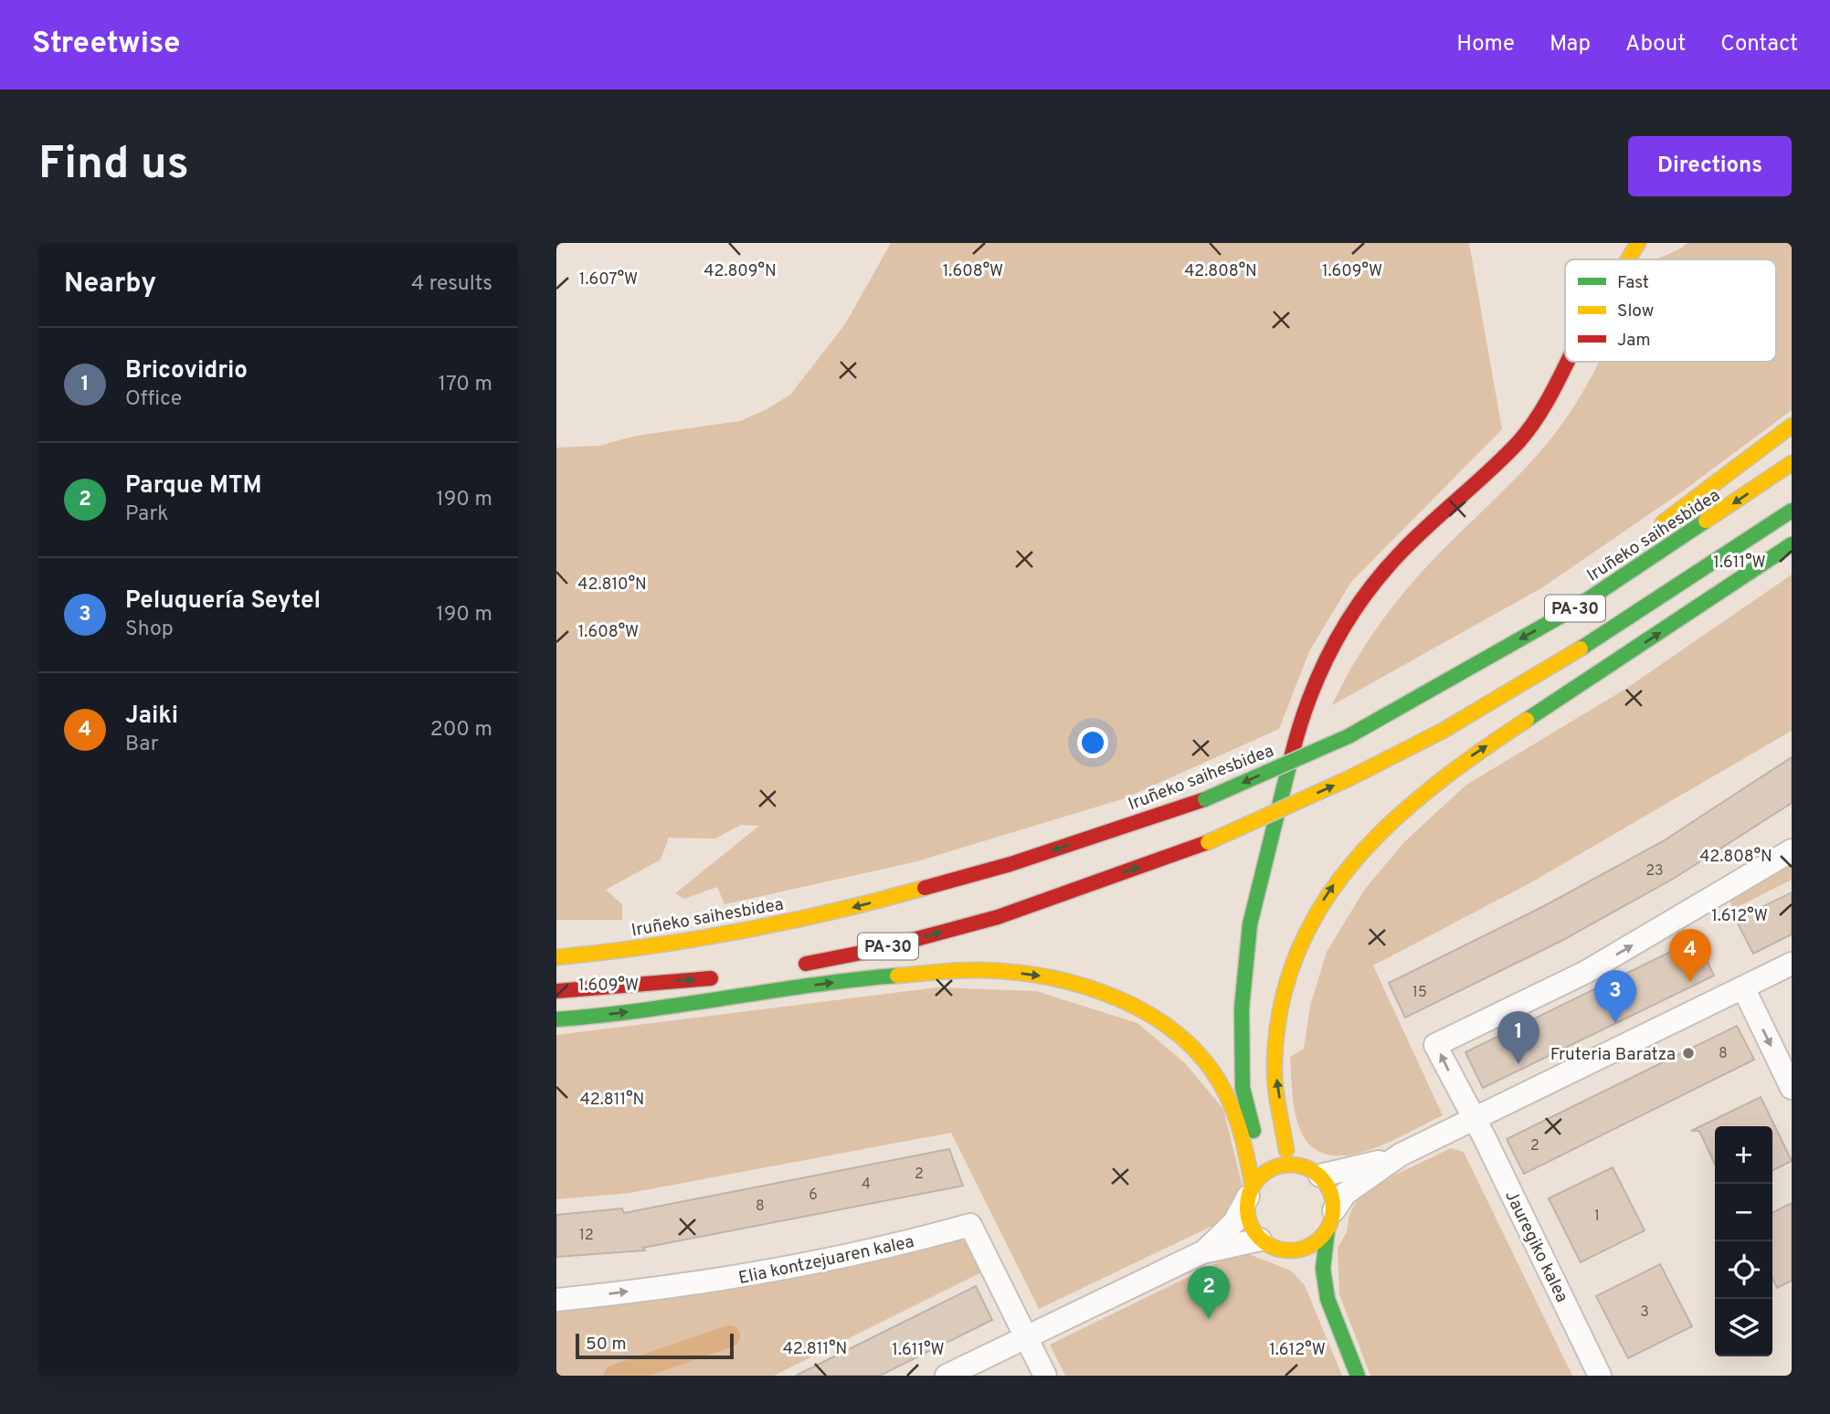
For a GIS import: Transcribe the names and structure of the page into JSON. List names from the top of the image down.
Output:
{
  "streets": {
    "main road": ["Iruñeko saihesbidea", "PA-30"],
    "street": ["Jauregiko kalea", "Elia kontzejuaren kalea"]
  },
  "one_way": ["Elia kontzejuaren kalea"],
  "places": ["Fruteria Baratza"],
  "house_numbers": [
    "23",
    "15",
    "8",
    "2",
    "2",
    "4",
    "6",
    "8",
    "1",
    "12",
    "3"
  ],
  "legend": ["Fast", "Slow", "Jam"],
  "scale_bar": "50 m",
  "page": {
    "header": "Streetwise",
    "nav": [
      "Home",
      "Map",
      "About",
      "Contact"
    ],
    "buttons": "Directions",
    "title": "Find us",
    "heading": ["Nearby", "4 results"],
    "list": [
      {
        "mark": "1",
        "name": "Bricovidrio",
        "note": "Office",
        "value": "170 m"
      },
      {
        "mark": "2",
        "name": "Parque MTM",
        "note": "Park",
        "value": "190 m"
      },
      {
        "mark": "3",
        "name": "Peluquería Seytel",
        "note": "Shop",
        "value": "190 m"
      },
      {
        "mark": "4",
        "name": "Jaiki",
        "note": "Bar",
        "value": "200 m"
      }
    ],
    "pins": [
      "4",
      "3",
      "1",
      "2"
    ],
    "map_buttons": ["+", "−"],
    "scale": "50 m"
  },
  "coordinates": [
    "1.608°W",
    "1.609°W",
    "42.809°N",
    "42.808°N",
    "1.607°W",
    "1.611°W",
    "42.810°N",
    "1.612°W",
    "42.811°N"
  ]
}
